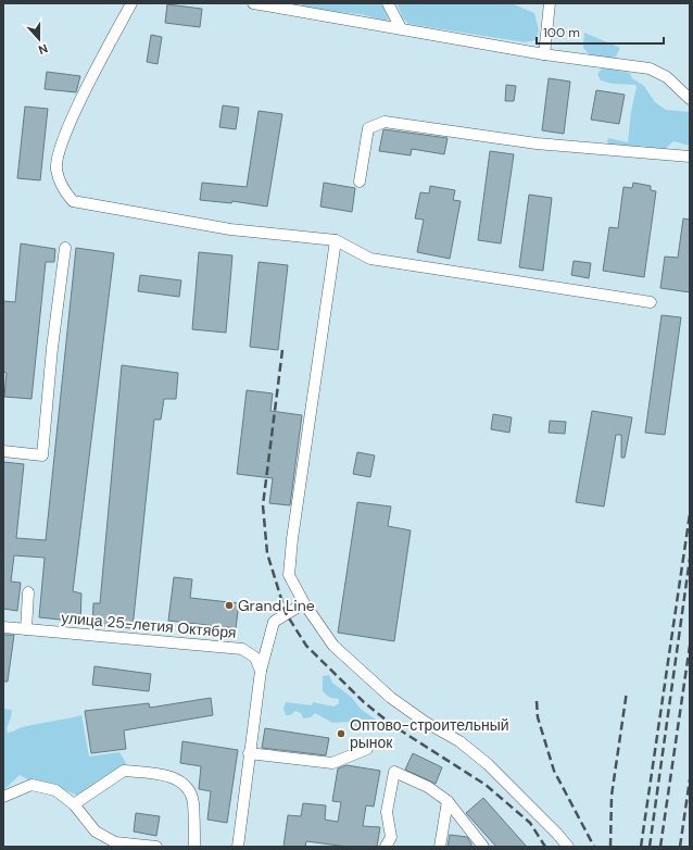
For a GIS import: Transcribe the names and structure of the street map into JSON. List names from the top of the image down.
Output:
{
  "streets": {
    "street": ["улица 25-летия Октября"]
  },
  "places": ["Grand Line", "Оптово-строительный рынок"],
  "scale_bar": "100 m",
  "north": "bottom"
}
